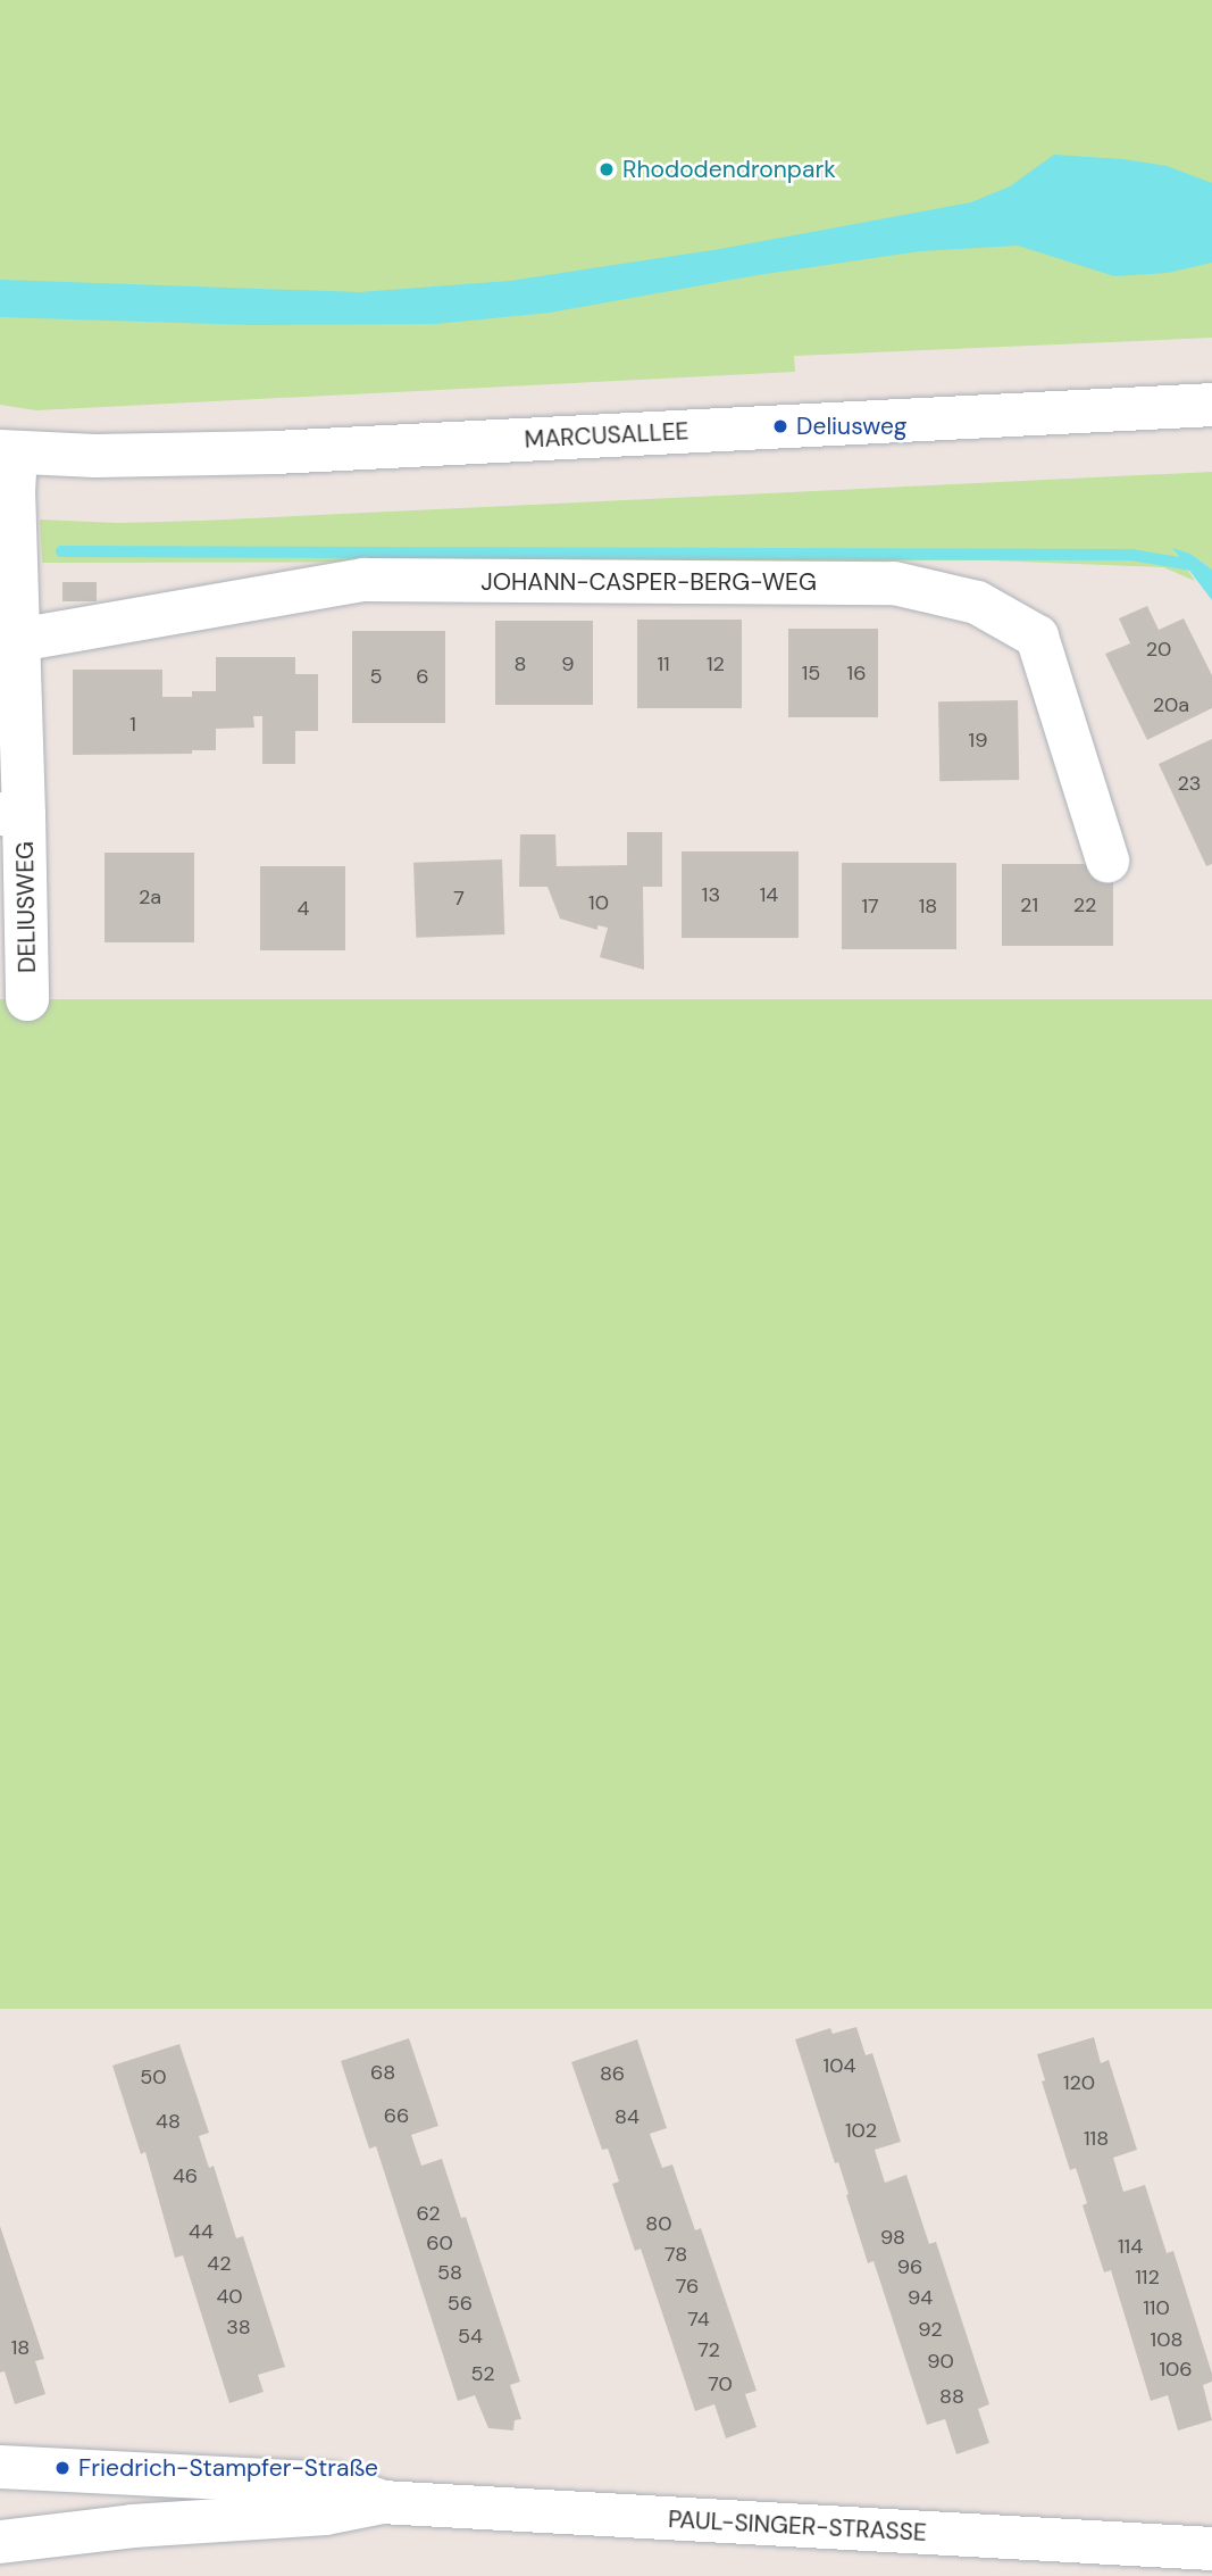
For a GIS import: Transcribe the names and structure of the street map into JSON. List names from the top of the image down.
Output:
{
  "streets": {
    "street": [
      "MARCUSALLEE",
      "JOHANN-CASPER-BERG-WEG",
      "DELIUSWEG",
      "PAUL-SINGER-STRASSE"
    ]
  },
  "crossings": [
    ["MARCUSALLEE", "DELIUSWEG"],
    ["JOHANN-CASPER-BERG-WEG", "DELIUSWEG"]
  ],
  "places": ["Rhododendronpark", "Deliusweg", "Friedrich-Stampfer-Straße"],
  "house_numbers": [
    "20",
    "8",
    "9",
    "11",
    "12",
    "15",
    "16",
    "5",
    "6",
    "20a",
    "1",
    "19",
    "23",
    "13",
    "14",
    "2a",
    "7",
    "10",
    "21",
    "22",
    "17",
    "18",
    "4",
    "104",
    "68",
    "86",
    "50",
    "120",
    "66",
    "84",
    "48",
    "102",
    "118",
    "46",
    "62",
    "80",
    "44",
    "98",
    "60",
    "114",
    "78",
    "42",
    "96",
    "58",
    "112",
    "76",
    "40",
    "94",
    "56",
    "110",
    "74",
    "38",
    "92",
    "54",
    "108",
    "18",
    "72",
    "90",
    "106",
    "52",
    "70",
    "88"
  ]
}
